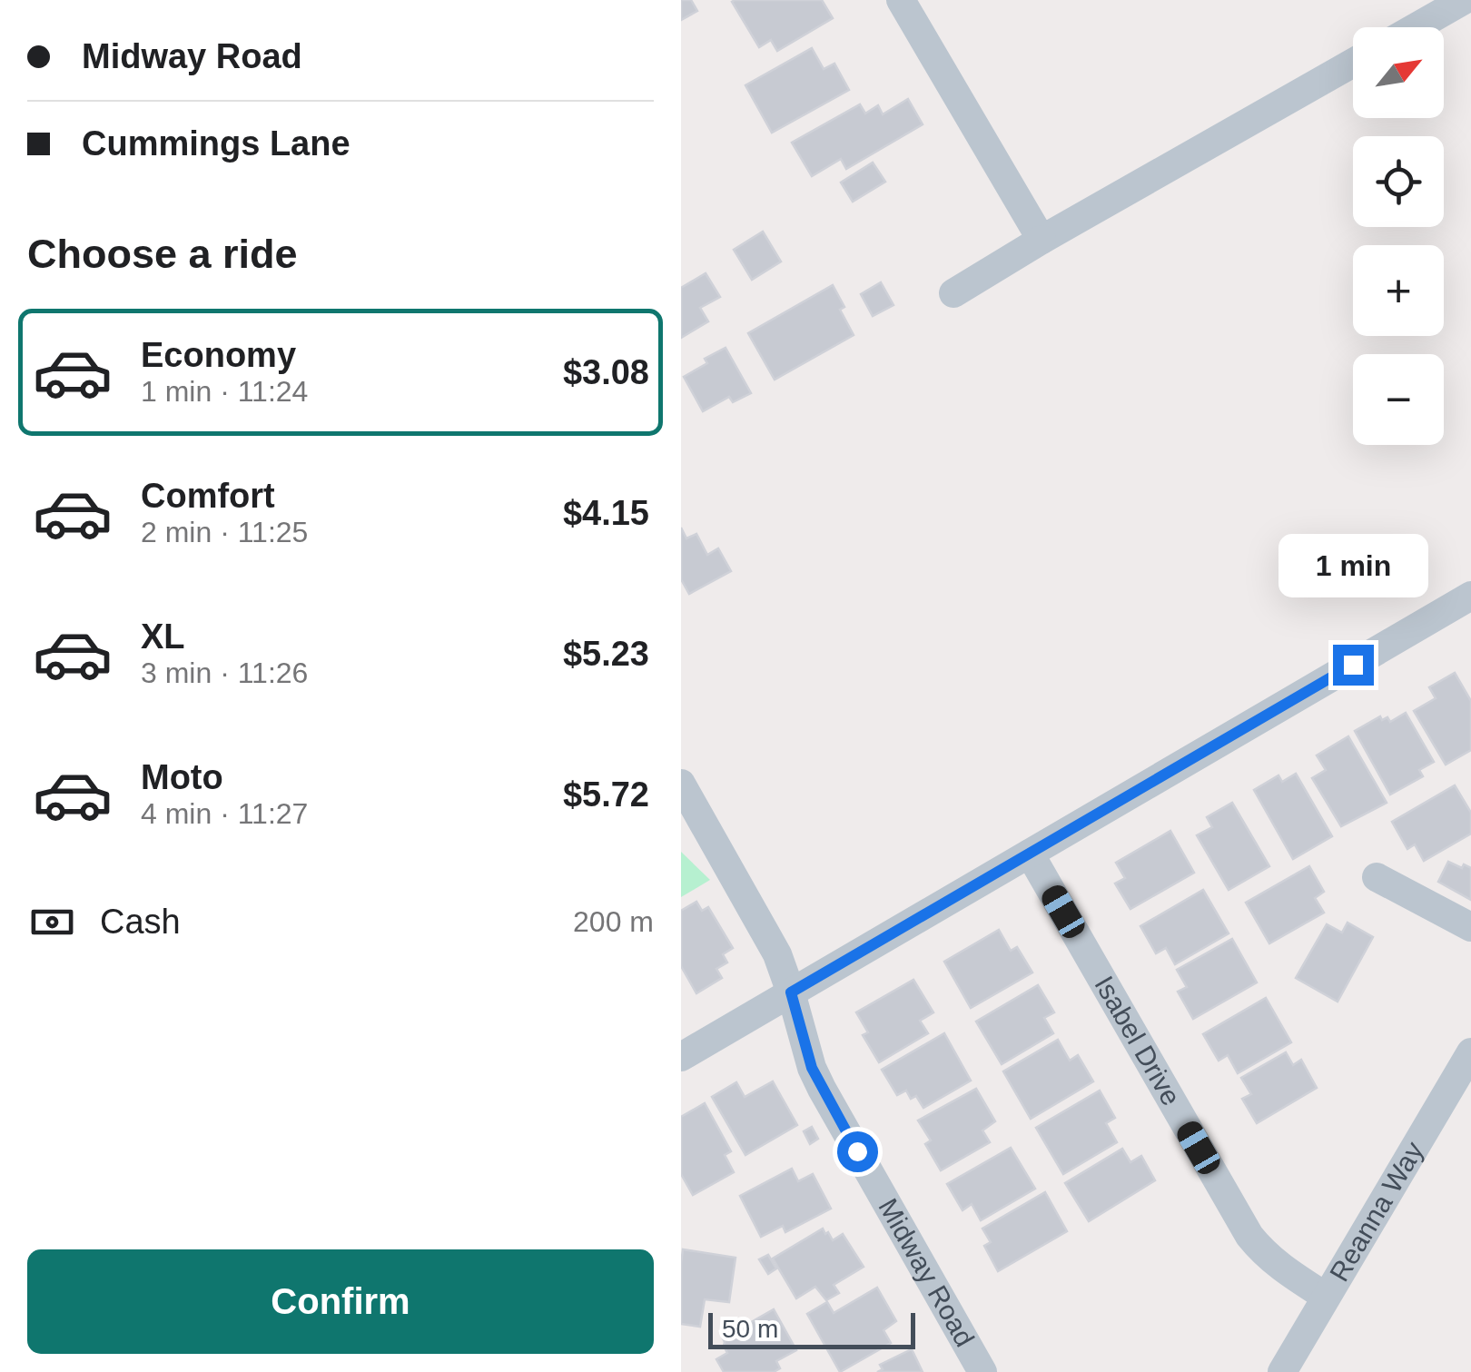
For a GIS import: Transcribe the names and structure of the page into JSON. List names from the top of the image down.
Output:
{
  "streets": {
    "street": ["Isabel Drive", "Reanna Way", "Midway Road"]
  },
  "crossings": [
    ["Isabel Drive", "Reanna Way"]
  ],
  "scale_bar": "50 m",
  "north": "top right",
  "page": {
    "banner": ["Midway Road", "Cummings Lane"],
    "map_buttons": ["+", "−"],
    "heading": "Choose a ride",
    "list": [
      {
        "name": "Economy",
        "note": "1 min · 11:24",
        "value": "$3.08"
      },
      {
        "name": "Comfort",
        "note": "2 min · 11:25",
        "value": "$4.15"
      },
      {
        "name": "XL",
        "note": "3 min · 11:26",
        "value": "$5.23"
      },
      {
        "name": "Moto",
        "note": "4 min · 11:27",
        "value": "$5.72"
      }
    ],
    "bubble": "1 min",
    "pay": ["Cash", "200 m"],
    "buttons": "Confirm",
    "scale": "50 m"
  }
}
